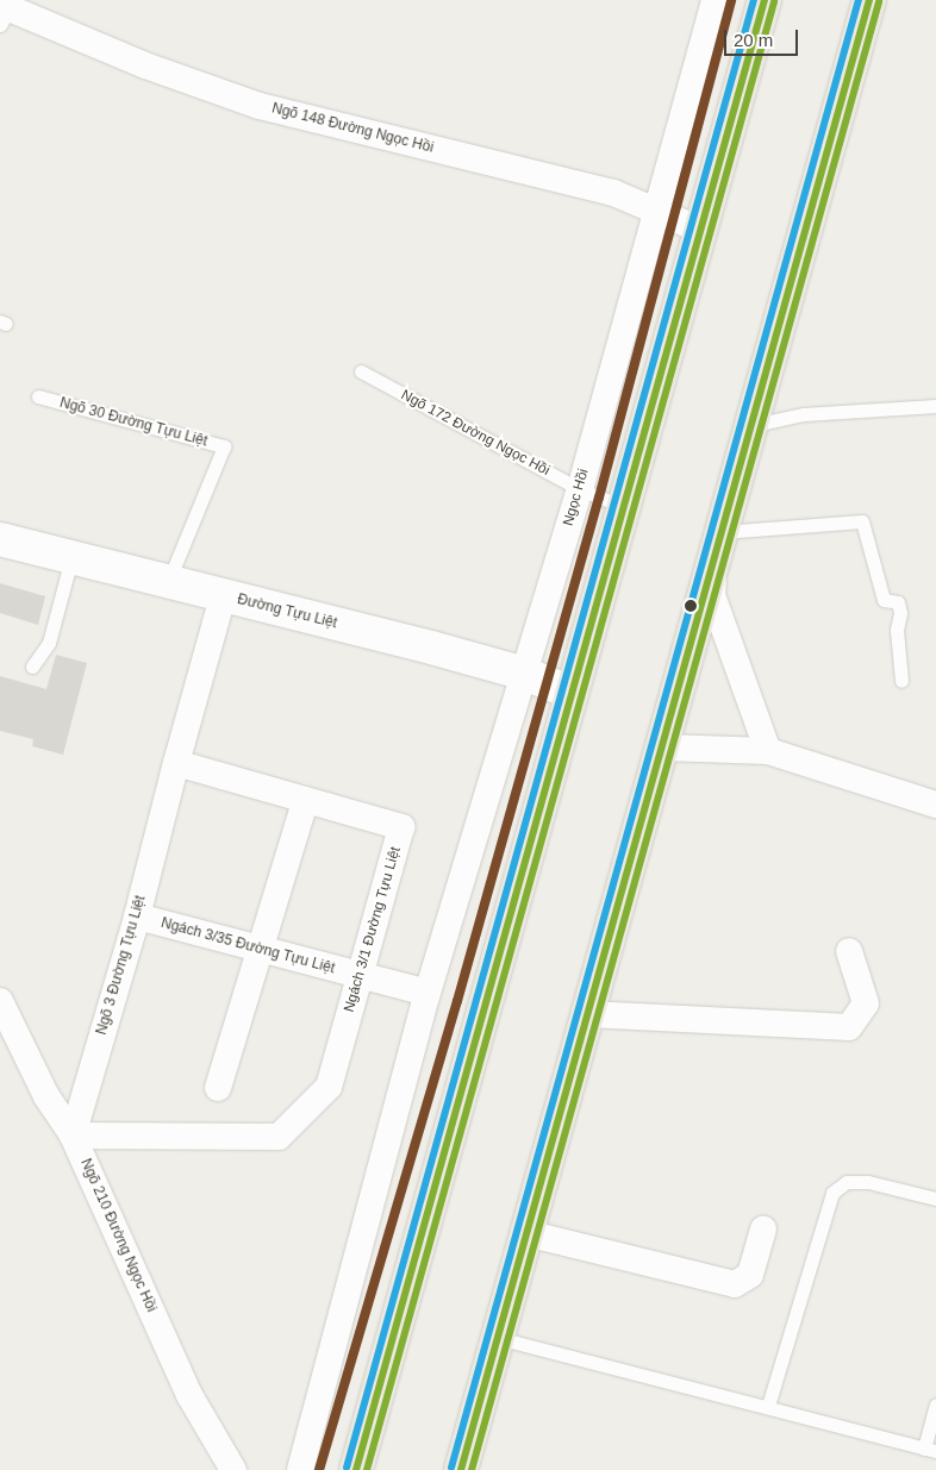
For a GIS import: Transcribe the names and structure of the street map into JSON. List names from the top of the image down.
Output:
{
  "streets": {
    "street": [
      "Ngõ 148 Đường Ngọc Hồi",
      "Ngọc Hồi",
      "Đường Tựu Liệt",
      "Ngách 3/1 Đường Tựu Liệt",
      "Ngách 3/35 Đường Tựu Liệt",
      "Ngõ 3 Đường Tựu Liệt",
      "Ngõ 210 Đường Ngọc Hồi"
    ],
    "lane": ["Ngõ 30 Đường Tựu Liệt", "Ngõ 172 Đường Ngọc Hồi"]
  },
  "crossings": [
    ["Ngõ 148 Đường Ngọc Hồi", "Ngọc Hồi"],
    ["Ngõ 30 Đường Tựu Liệt", "Đường Tựu Liệt"],
    ["Ngõ 172 Đường Ngọc Hồi", "Ngọc Hồi"],
    ["Ngọc Hồi", "Đường Tựu Liệt"],
    ["Ngọc Hồi", "Ngách 3/35 Đường Tựu Liệt"],
    ["Đường Tựu Liệt", "Ngõ 3 Đường Tựu Liệt"],
    ["Ngách 3/1 Đường Tựu Liệt", "Ngách 3/35 Đường Tựu Liệt"],
    ["Ngách 3/1 Đường Tựu Liệt", "Ngõ 3 Đường Tựu Liệt"],
    ["Ngách 3/1 Đường Tựu Liệt", "Ngõ 210 Đường Ngọc Hồi"],
    ["Ngách 3/35 Đường Tựu Liệt", "Ngõ 3 Đường Tựu Liệt"],
    ["Ngõ 3 Đường Tựu Liệt", "Ngõ 210 Đường Ngọc Hồi"]
  ],
  "scale_bar": "20 m"
}
